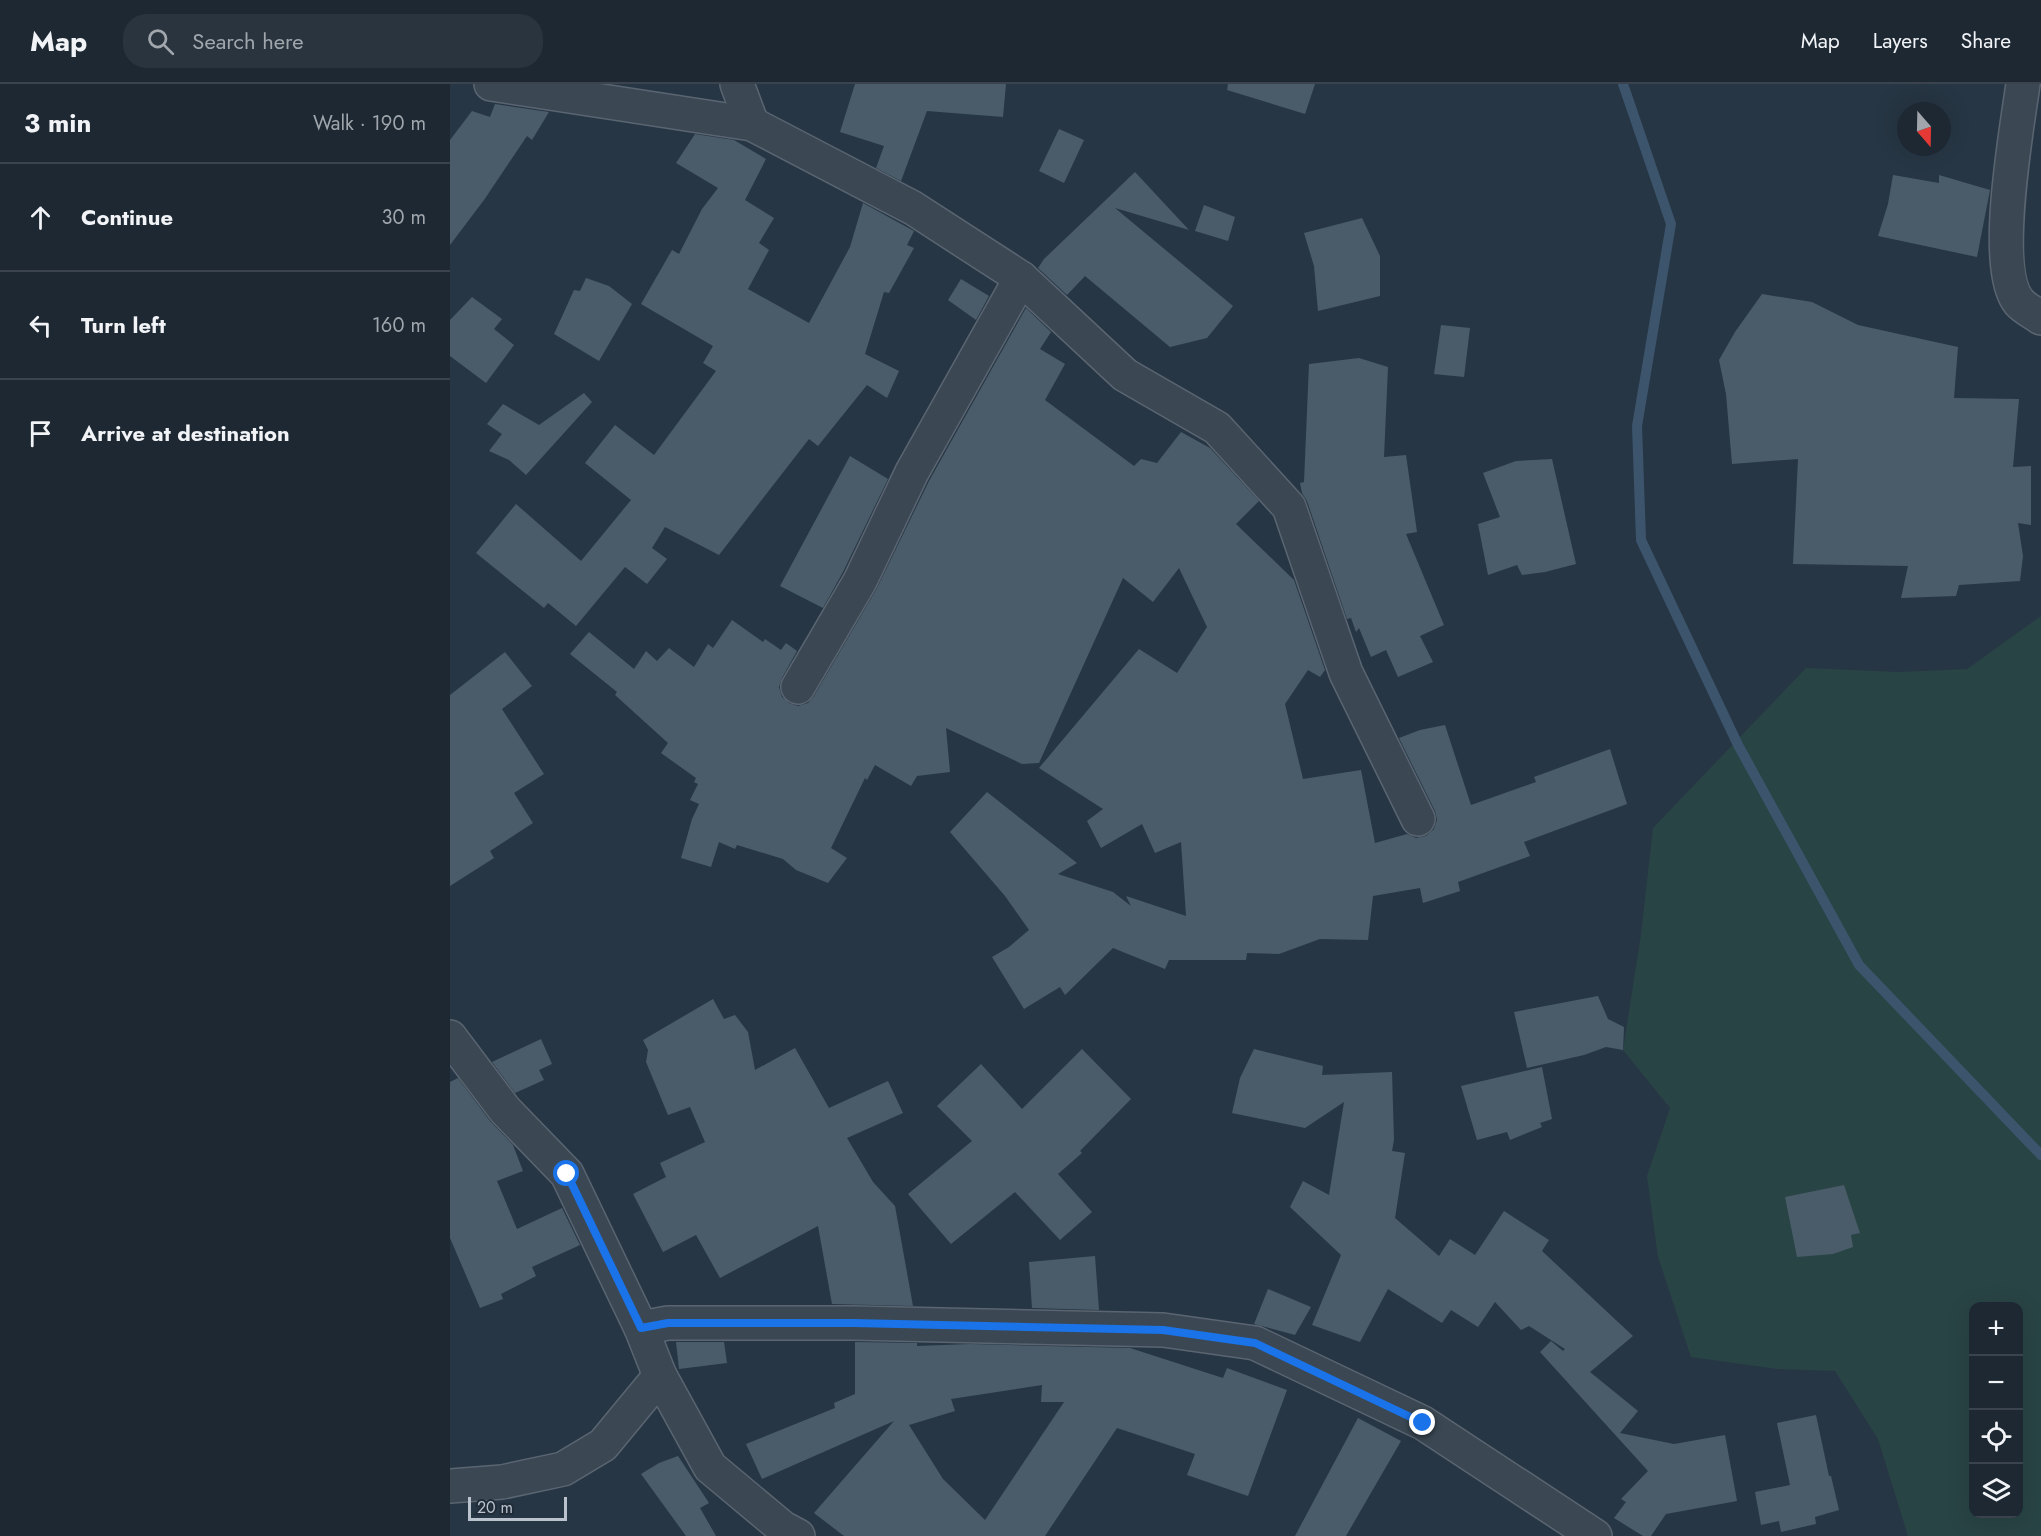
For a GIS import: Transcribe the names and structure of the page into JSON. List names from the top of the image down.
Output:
{
  "scale_bar": "20 m",
  "north": "bottom",
  "page": {
    "header": "Map",
    "search": "Search here",
    "nav": ["Map", "Layers", "Share"],
    "heading": ["3 min", "Walk · 190 m"],
    "list": [
      ["Continue", "30 m"],
      ["Turn left", "160 m"],
      "Arrive at destination"
    ],
    "map_buttons": ["+", "−"],
    "scale": "20 m"
  }
}
